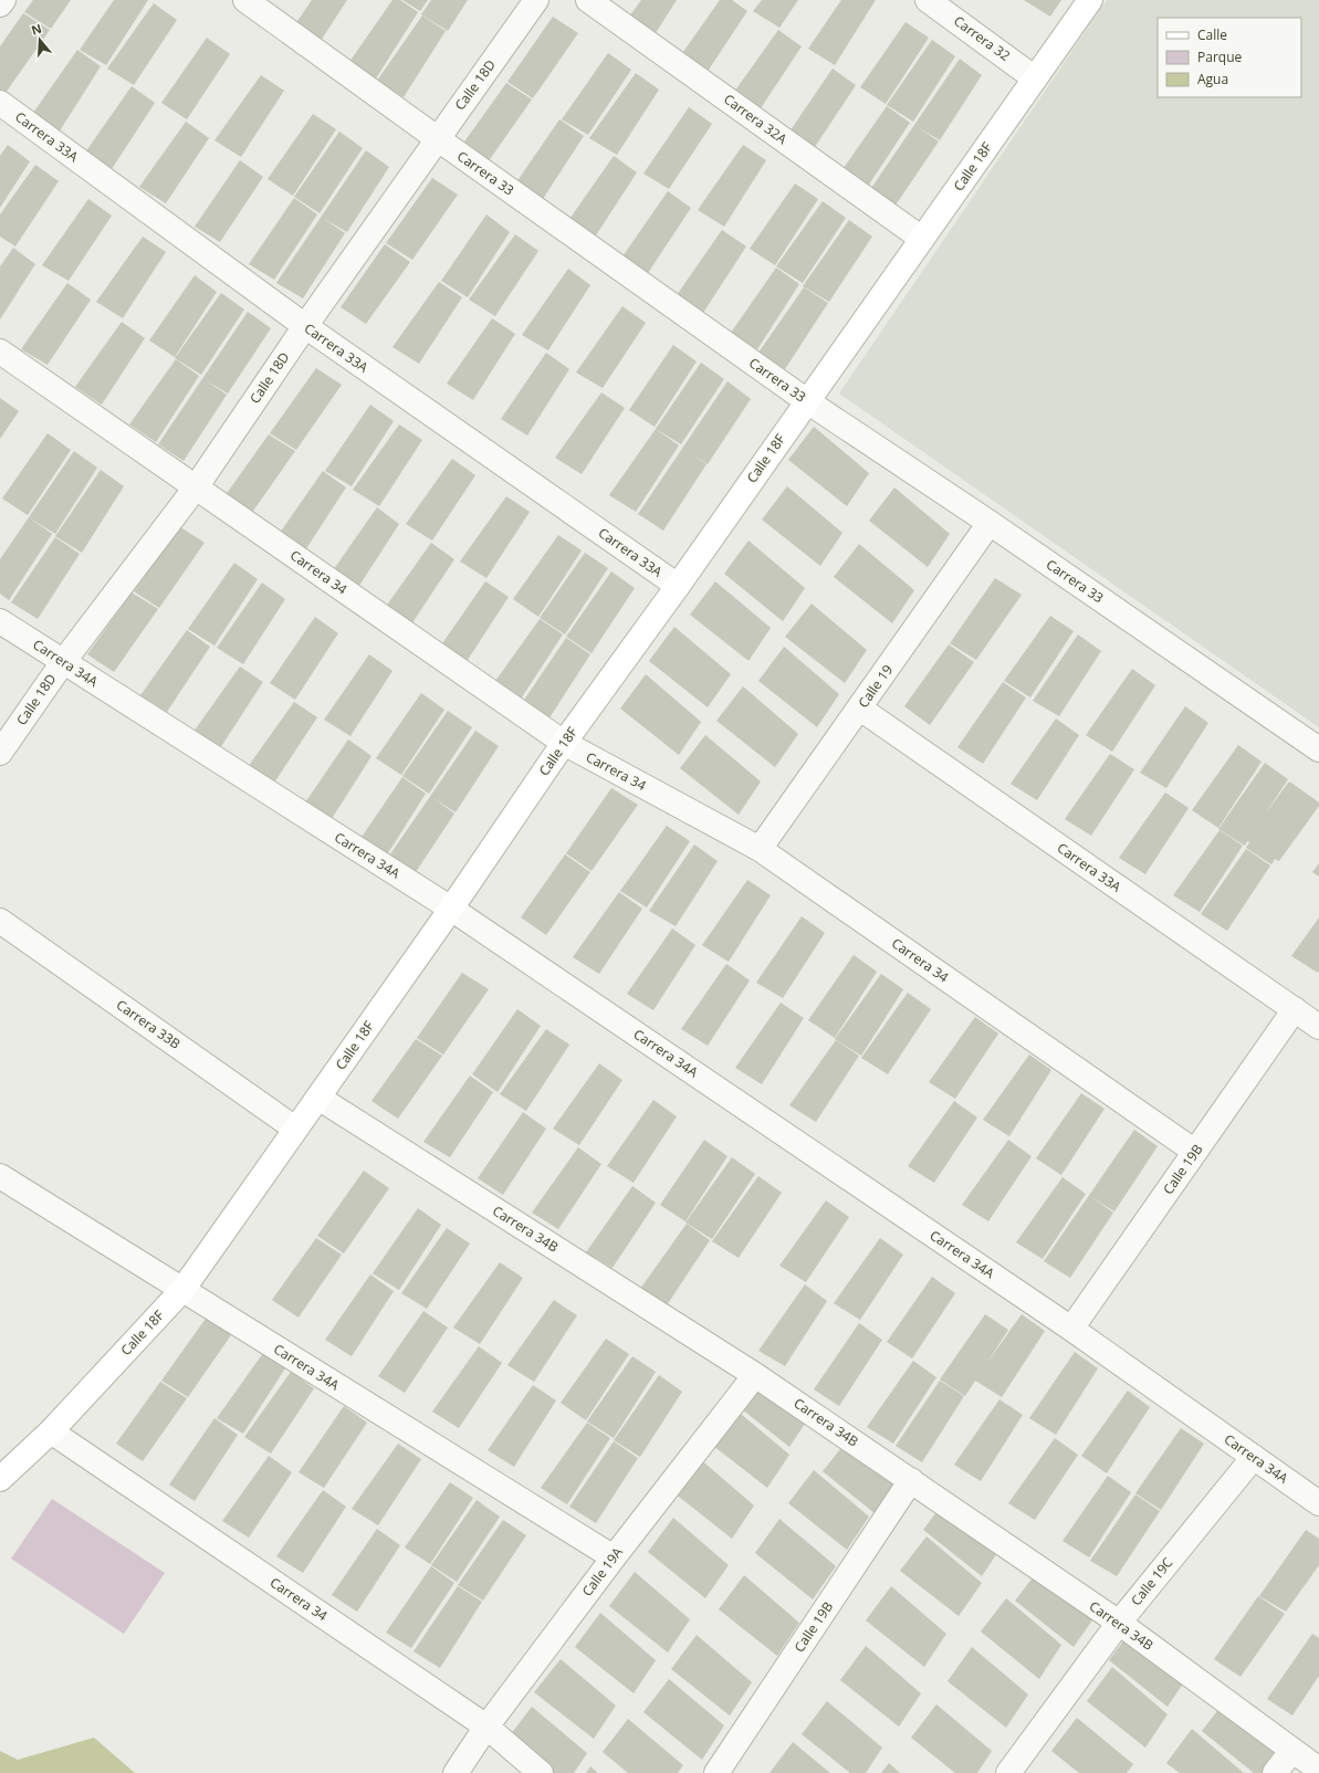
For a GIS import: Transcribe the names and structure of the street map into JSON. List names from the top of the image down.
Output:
{
  "streets": {
    "street": [
      "Carrera 32",
      "Calle 18D",
      "Carrera 32A",
      "Carrera 33A",
      "Calle 18F",
      "Carrera 33",
      "Carrera 34",
      "Carrera 34A",
      "Calle 19",
      "Carrera 33B",
      "Calle 19B",
      "Carrera 34B",
      "Calle 19A",
      "Calle 19C"
    ]
  },
  "crossings": [
    ["Carrera 32", "Calle 18F"],
    ["Calle 18D", "Carrera 33A"],
    ["Calle 18D", "Carrera 33"],
    ["Calle 18D", "Carrera 34"],
    ["Calle 18D", "Carrera 34A"],
    ["Carrera 32A", "Calle 18F"],
    ["Carrera 33A", "Calle 18F"],
    ["Carrera 33A", "Calle 19"],
    ["Carrera 33A", "Calle 19B"],
    ["Calle 18F", "Carrera 33"],
    ["Calle 18F", "Carrera 34"],
    ["Calle 18F", "Carrera 34A"],
    ["Calle 18F", "Carrera 33B"],
    ["Calle 18F", "Carrera 34B"],
    ["Carrera 33", "Calle 19"],
    ["Carrera 34", "Calle 19"],
    ["Carrera 34", "Calle 19B"],
    ["Carrera 34", "Calle 19A"],
    ["Carrera 34A", "Calle 19B"],
    ["Carrera 34A", "Calle 19A"],
    ["Carrera 34A", "Calle 19C"],
    ["Calle 19B", "Carrera 34B"],
    ["Carrera 34B", "Calle 19A"],
    ["Carrera 34B", "Calle 19C"]
  ],
  "legend": ["Calle", "Parque", "Agua"],
  "north": "top"
}
